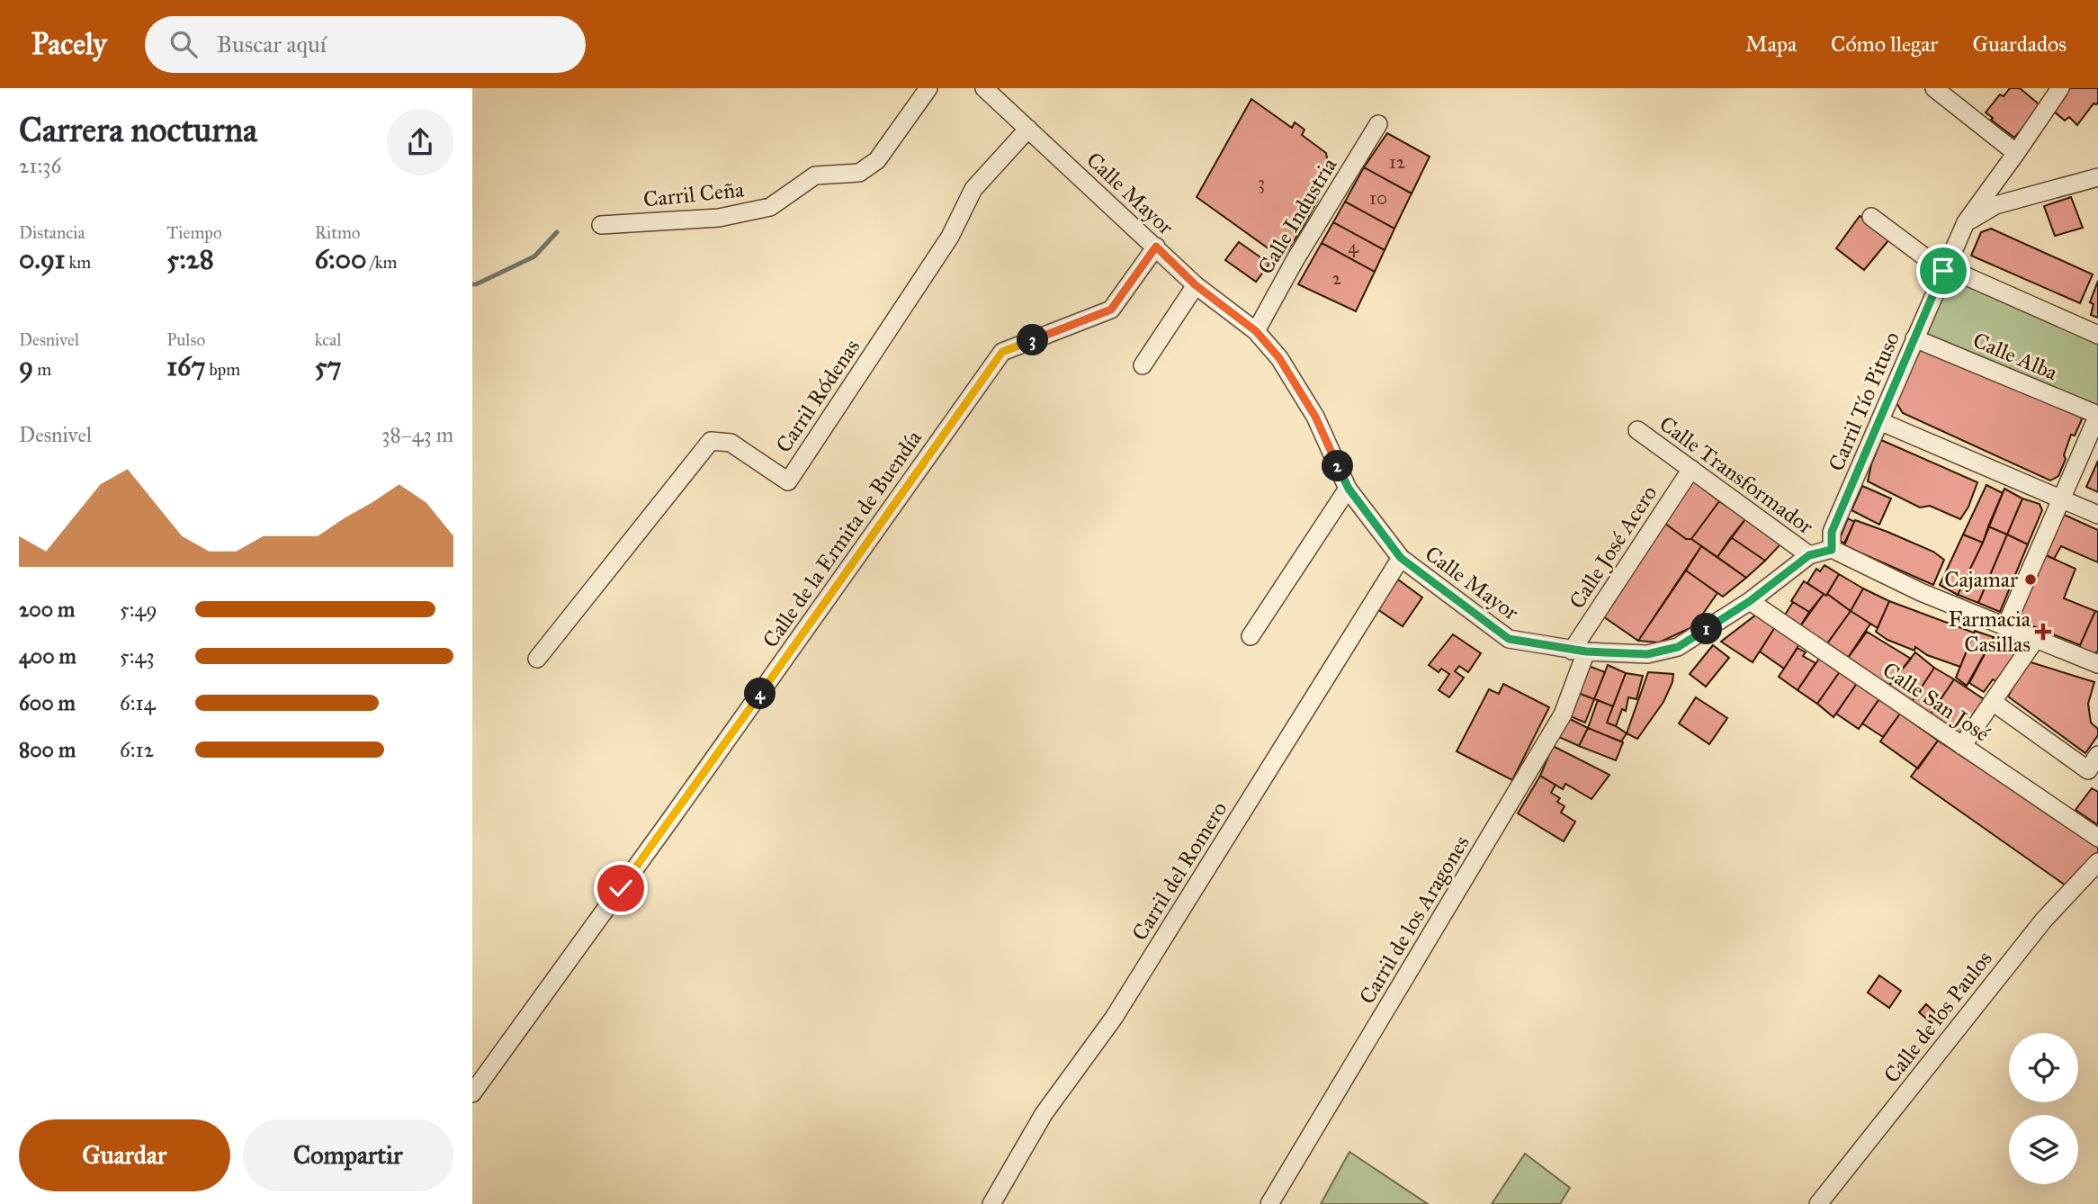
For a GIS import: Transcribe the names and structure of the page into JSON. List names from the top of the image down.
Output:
{
  "streets": {
    "street": [
      "Calle Mayor",
      "Carril Ceña",
      "Calle Industria",
      "Calle Alba",
      "Carril Ródenas",
      "Carril Tío Pituso",
      "Calle Transformador",
      "Calle de la Ermita de Buendía",
      "Calle José Acero",
      "Calle San José",
      "Carril del Romero",
      "Carril de los Aragones",
      "Calle de los Paulos"
    ]
  },
  "crossings": [
    ["Calle Mayor", "Calle Industria"],
    ["Calle Mayor", "Carril Ródenas"],
    ["Calle Mayor", "Carril Tío Pituso"],
    ["Calle Mayor", "Calle Transformador"],
    ["Calle Mayor", "Calle de la Ermita de Buendía"],
    ["Calle Mayor", "Calle José Acero"],
    ["Calle Mayor", "Calle San José"],
    ["Calle Mayor", "Carril del Romero"],
    ["Calle Mayor", "Carril de los Aragones"],
    ["Calle Alba", "Carril Tío Pituso"],
    ["Calle Transformador", "Calle José Acero"],
    ["Calle José Acero", "Carril de los Aragones"]
  ],
  "places": {
    "other": ["Cajamar"],
    "health": ["Farmacia Casillas"]
  },
  "house_numbers": [
    "12",
    "3",
    "10",
    "4",
    "2"
  ],
  "page": {
    "header": "Pacely",
    "search": "Buscar aquí",
    "nav": ["Mapa", "Cómo llegar", "Guardados"],
    "heading": ["Carrera nocturna", "21:36"],
    "stats": [
      ["Distancia", "0.91 km"],
      ["Tiempo", "5:28"],
      ["Ritmo", "6:00 /km"],
      ["Desnivel", "9 m"],
      ["Pulso", "167 bpm"],
      ["kcal", "57"]
    ],
    "pins": [
      "3",
      "2",
      "1",
      "4"
    ],
    "chart": ["Desnivel", "38–43 m"],
    "list": [
      {
        "name": "200 m",
        "note": "5:49"
      },
      {
        "name": "400 m",
        "note": "5:43"
      },
      {
        "name": "600 m",
        "note": "6:14"
      },
      {
        "name": "800 m",
        "note": "6:12"
      }
    ],
    "buttons": ["Guardar", "Compartir"]
  }
}
